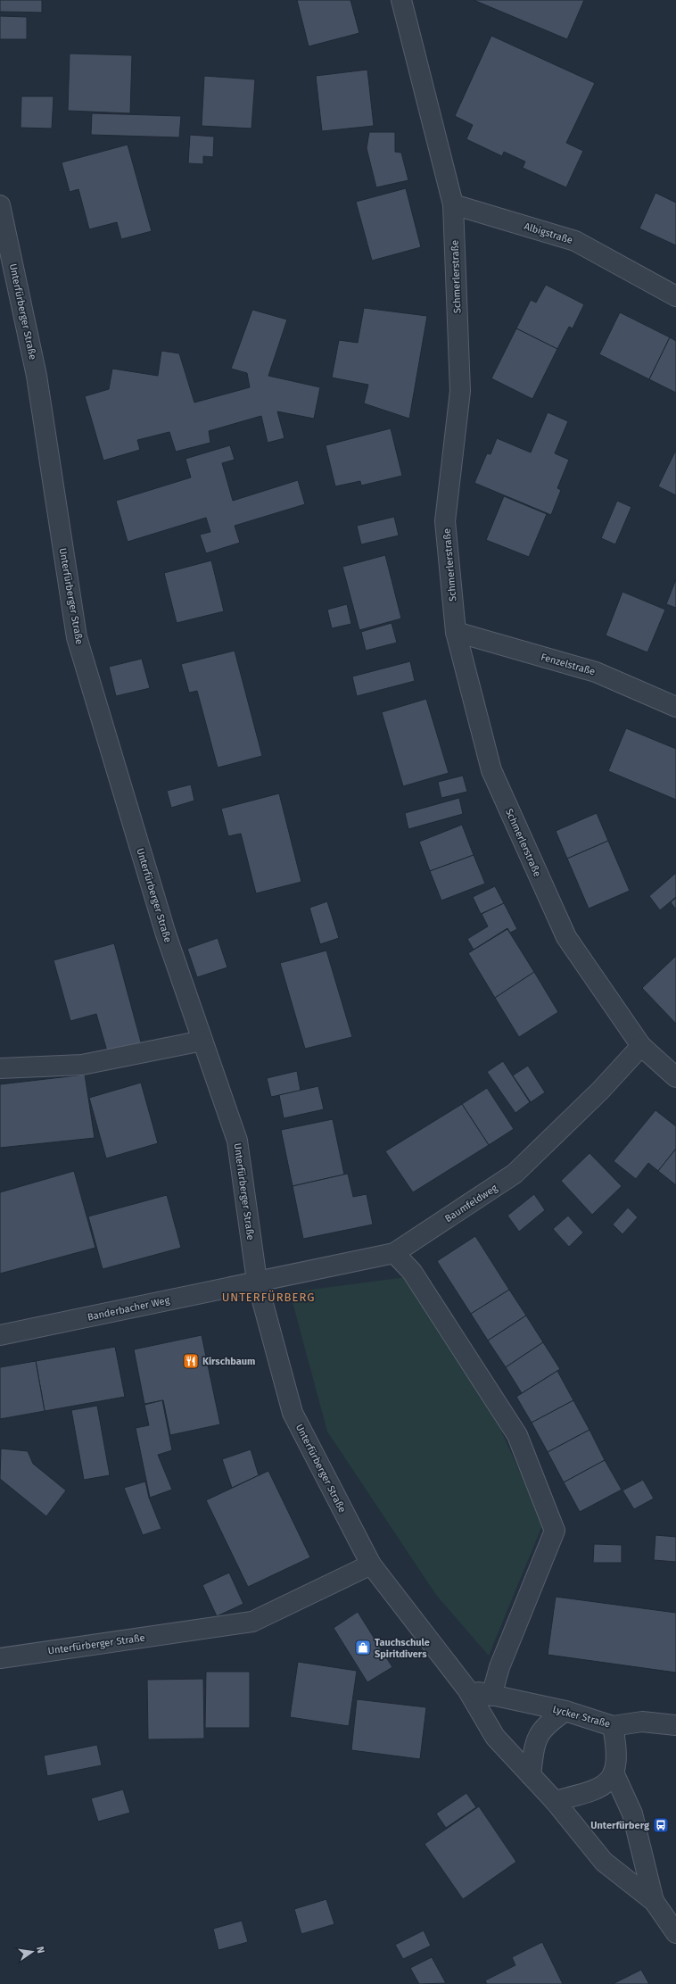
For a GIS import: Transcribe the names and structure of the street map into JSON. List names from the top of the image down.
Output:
{
  "streets": {
    "street": [
      "Albigstraße",
      "Schmerlerstraße",
      "Unterfürberger Straße",
      "Fenzelstraße",
      "Baumfeldweg",
      "Banderbacher Weg",
      "Lycker Straße"
    ]
  },
  "crossings": [
    ["Albigstraße", "Schmerlerstraße"],
    ["Schmerlerstraße", "Fenzelstraße"],
    ["Schmerlerstraße", "Baumfeldweg"],
    ["Unterfürberger Straße", "Baumfeldweg"],
    ["Unterfürberger Straße", "Banderbacher Weg"],
    ["Unterfürberger Straße", "Lycker Straße"],
    ["Baumfeldweg", "Banderbacher Weg"]
  ],
  "districts": ["UNTERFÜRBERG"],
  "places": {
    "restaurant": ["Kirschbaum"],
    "shop": ["Tauchschule Spiritdivers"],
    "bus stop": ["Unterfürberg"]
  },
  "north": "right"
}
